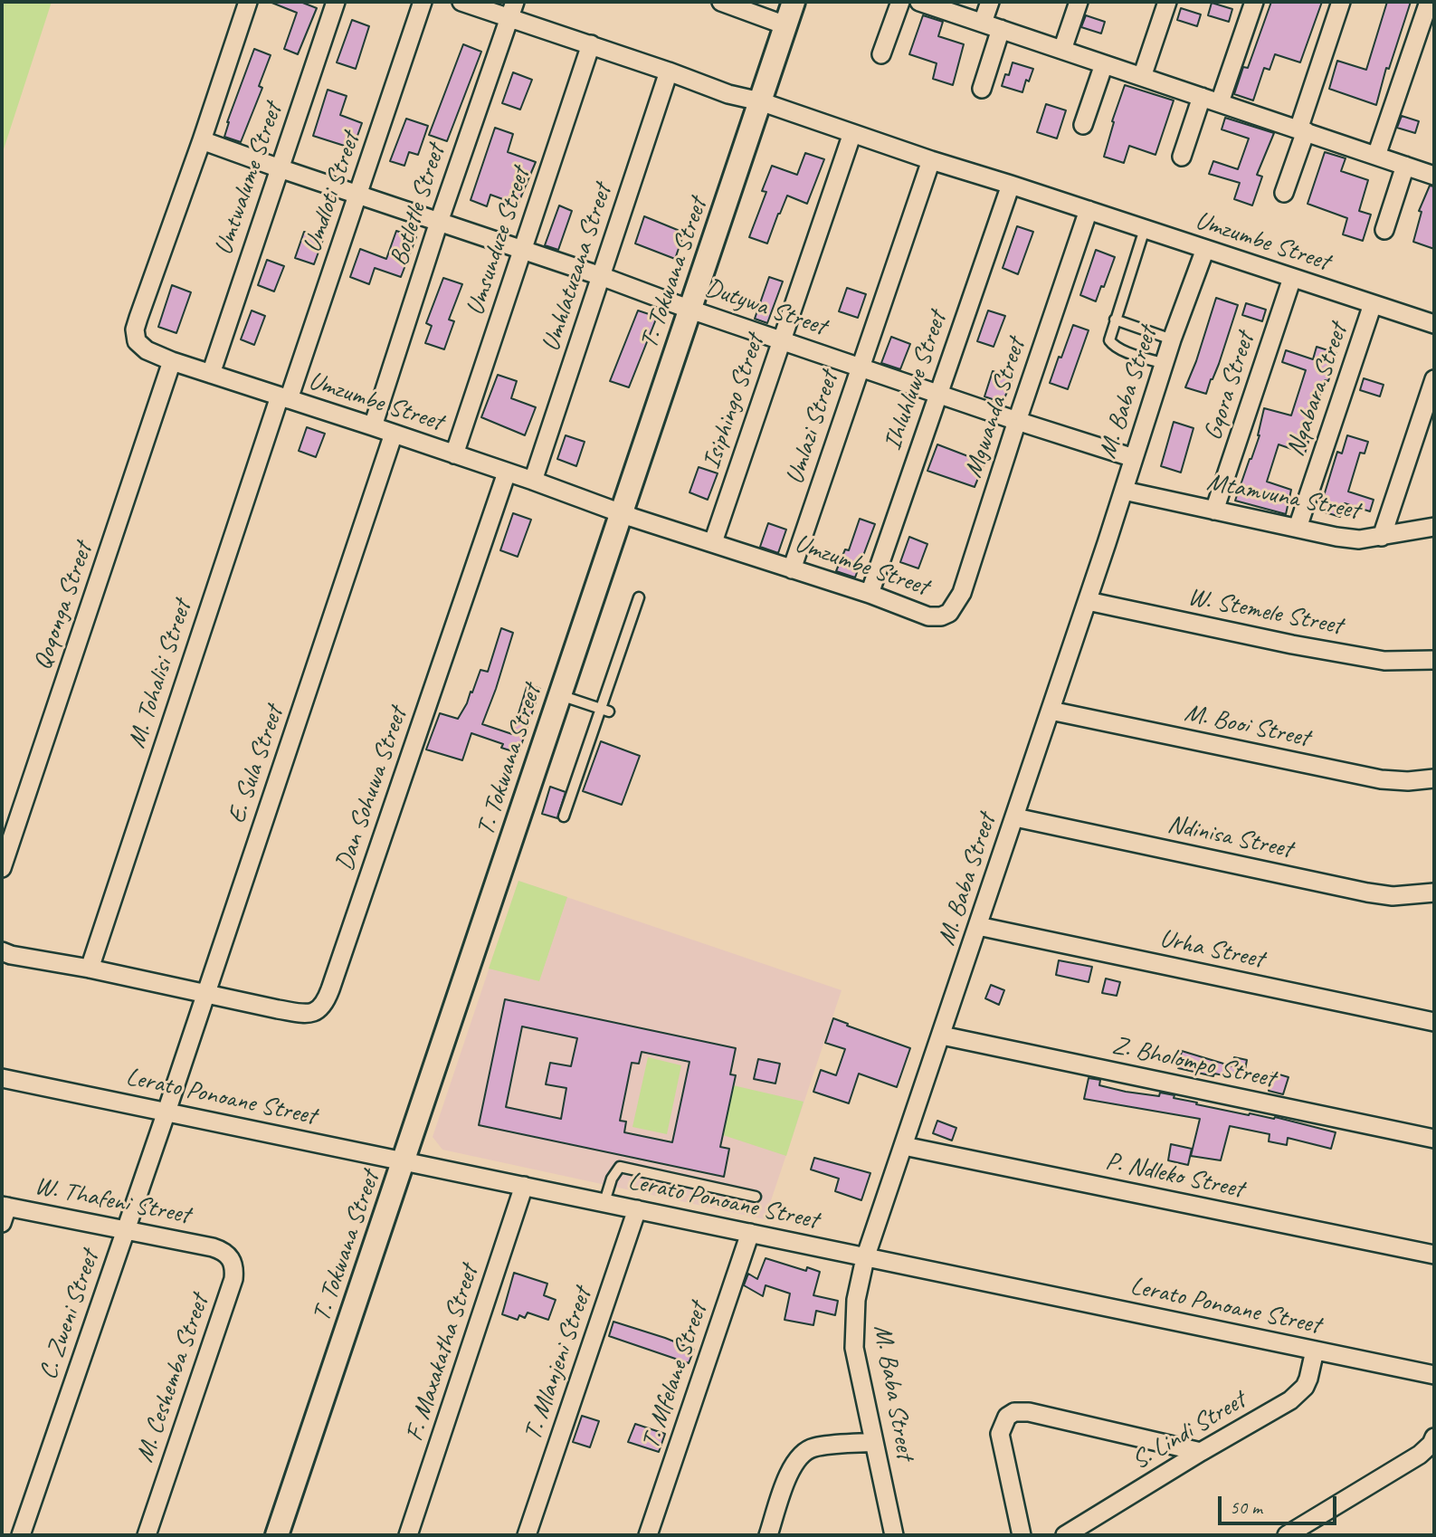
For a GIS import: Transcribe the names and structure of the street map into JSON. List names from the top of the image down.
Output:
{
  "streets": {
    "street": [
      "Umtwalume Street",
      "Umdloti Street",
      "Botletle Street",
      "Umsunduze Street",
      "Umzumbe Street",
      "Umhlatuzana Street",
      "T. Tokwana Street",
      "Dutywa Street",
      "Ihluhluwe Street",
      "Gqora Street",
      "Nqabara Street",
      "M. Baba Street",
      "Isiphingo Street",
      "Mgwanda Street",
      "Umlazi Street",
      "Mtamvuna Street",
      "Qoqonga Street",
      "W. Stemele Street",
      "M. Tohalisi Street",
      "M. Booi Street",
      "E. Sula Street",
      "Dan Sohuwa Street",
      "Ndinisa Street",
      "Urha Street",
      "Z. Bholompo Street",
      "Lerato Ponoane Street",
      "P. Ndleko Street",
      "W. Thafeni Street",
      "C. Zweni Street",
      "F. Maxakatha Street",
      "T. Mlanjeni Street",
      "T. Mfelane Street",
      "M. Ceshemba Street",
      "S. Lindi Street"
    ]
  },
  "crossings": [
    ["Umtwalume Street", "Umzumbe Street"],
    ["Umtwalume Street", "Dutywa Street"],
    ["Umdloti Street", "Umzumbe Street"],
    ["Umdloti Street", "Dutywa Street"],
    ["Umdloti Street", "M. Tohalisi Street"],
    ["Botletle Street", "Umzumbe Street"],
    ["Botletle Street", "Dutywa Street"],
    ["Umsunduze Street", "Umzumbe Street"],
    ["Umsunduze Street", "Dutywa Street"],
    ["Umzumbe Street", "Umhlatuzana Street"],
    ["Umzumbe Street", "T. Tokwana Street"],
    ["Umzumbe Street", "Dutywa Street"],
    ["Umzumbe Street", "Ihluhluwe Street"],
    ["Umzumbe Street", "Gqora Street"],
    ["Umzumbe Street", "Nqabara Street"],
    ["Umzumbe Street", "M. Baba Street"],
    ["Umzumbe Street", "Isiphingo Street"],
    ["Umzumbe Street", "Mgwanda Street"],
    ["Umzumbe Street", "Umlazi Street"],
    ["Umzumbe Street", "Qoqonga Street"],
    ["Umzumbe Street", "M. Tohalisi Street"],
    ["Umzumbe Street", "E. Sula Street"],
    ["Umzumbe Street", "Dan Sohuwa Street"],
    ["Umhlatuzana Street", "Dutywa Street"],
    ["T. Tokwana Street", "Dutywa Street"],
    ["T. Tokwana Street", "Lerato Ponoane Street"],
    ["Dutywa Street", "Ihluhluwe Street"],
    ["Dutywa Street", "M. Baba Street"],
    ["Dutywa Street", "Isiphingo Street"],
    ["Dutywa Street", "Mgwanda Street"],
    ["Dutywa Street", "Umlazi Street"],
    ["Gqora Street", "Mtamvuna Street"],
    ["Nqabara Street", "Mtamvuna Street"],
    ["M. Baba Street", "Mtamvuna Street"],
    ["M. Baba Street", "W. Stemele Street"],
    ["M. Baba Street", "M. Booi Street"],
    ["M. Baba Street", "Ndinisa Street"],
    ["M. Baba Street", "Urha Street"],
    ["M. Baba Street", "Z. Bholompo Street"],
    ["M. Baba Street", "Lerato Ponoane Street"],
    ["M. Baba Street", "P. Ndleko Street"],
    ["E. Sula Street", "Dan Sohuwa Street"],
    ["E. Sula Street", "Lerato Ponoane Street"],
    ["E. Sula Street", "C. Zweni Street"],
    ["Lerato Ponoane Street", "C. Zweni Street"],
    ["Lerato Ponoane Street", "F. Maxakatha Street"],
    ["Lerato Ponoane Street", "T. Mlanjeni Street"],
    ["Lerato Ponoane Street", "T. Mfelane Street"],
    ["Lerato Ponoane Street", "S. Lindi Street"],
    ["W. Thafeni Street", "C. Zweni Street"],
    ["W. Thafeni Street", "M. Ceshemba Street"]
  ],
  "scale_bar": "50 m"
}
